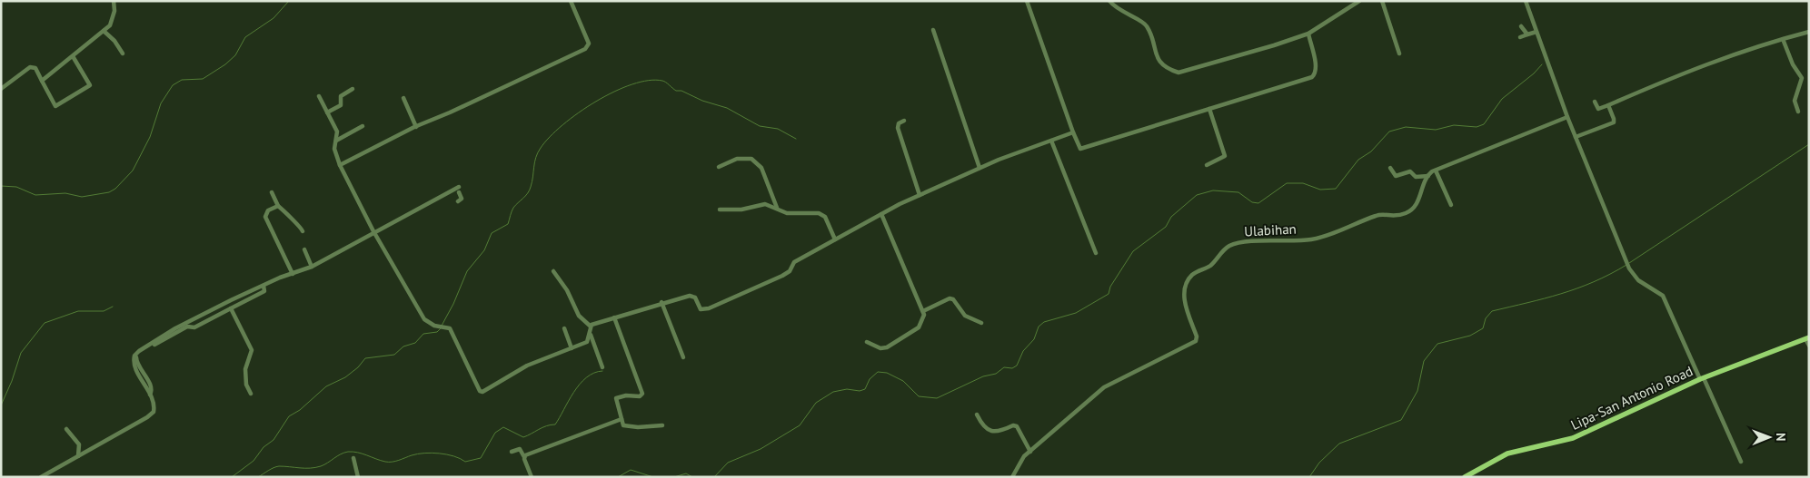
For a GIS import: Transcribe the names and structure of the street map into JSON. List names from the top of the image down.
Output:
{
  "streets": {
    "main road": ["Lipa-San Antonio Road"],
    "street": ["Ulabihan"]
  },
  "north": "right"
}
